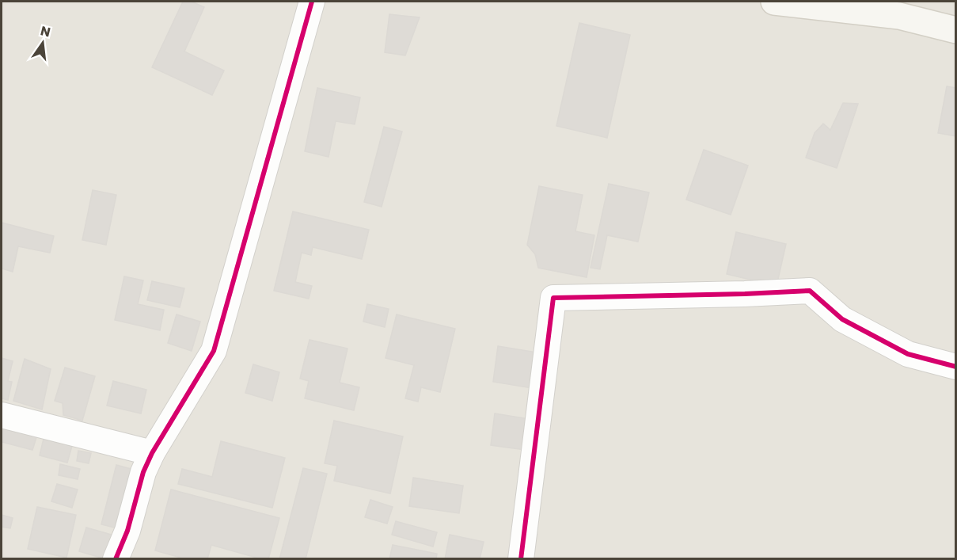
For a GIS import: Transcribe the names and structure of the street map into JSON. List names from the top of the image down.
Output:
{
  "north": "top"
}
